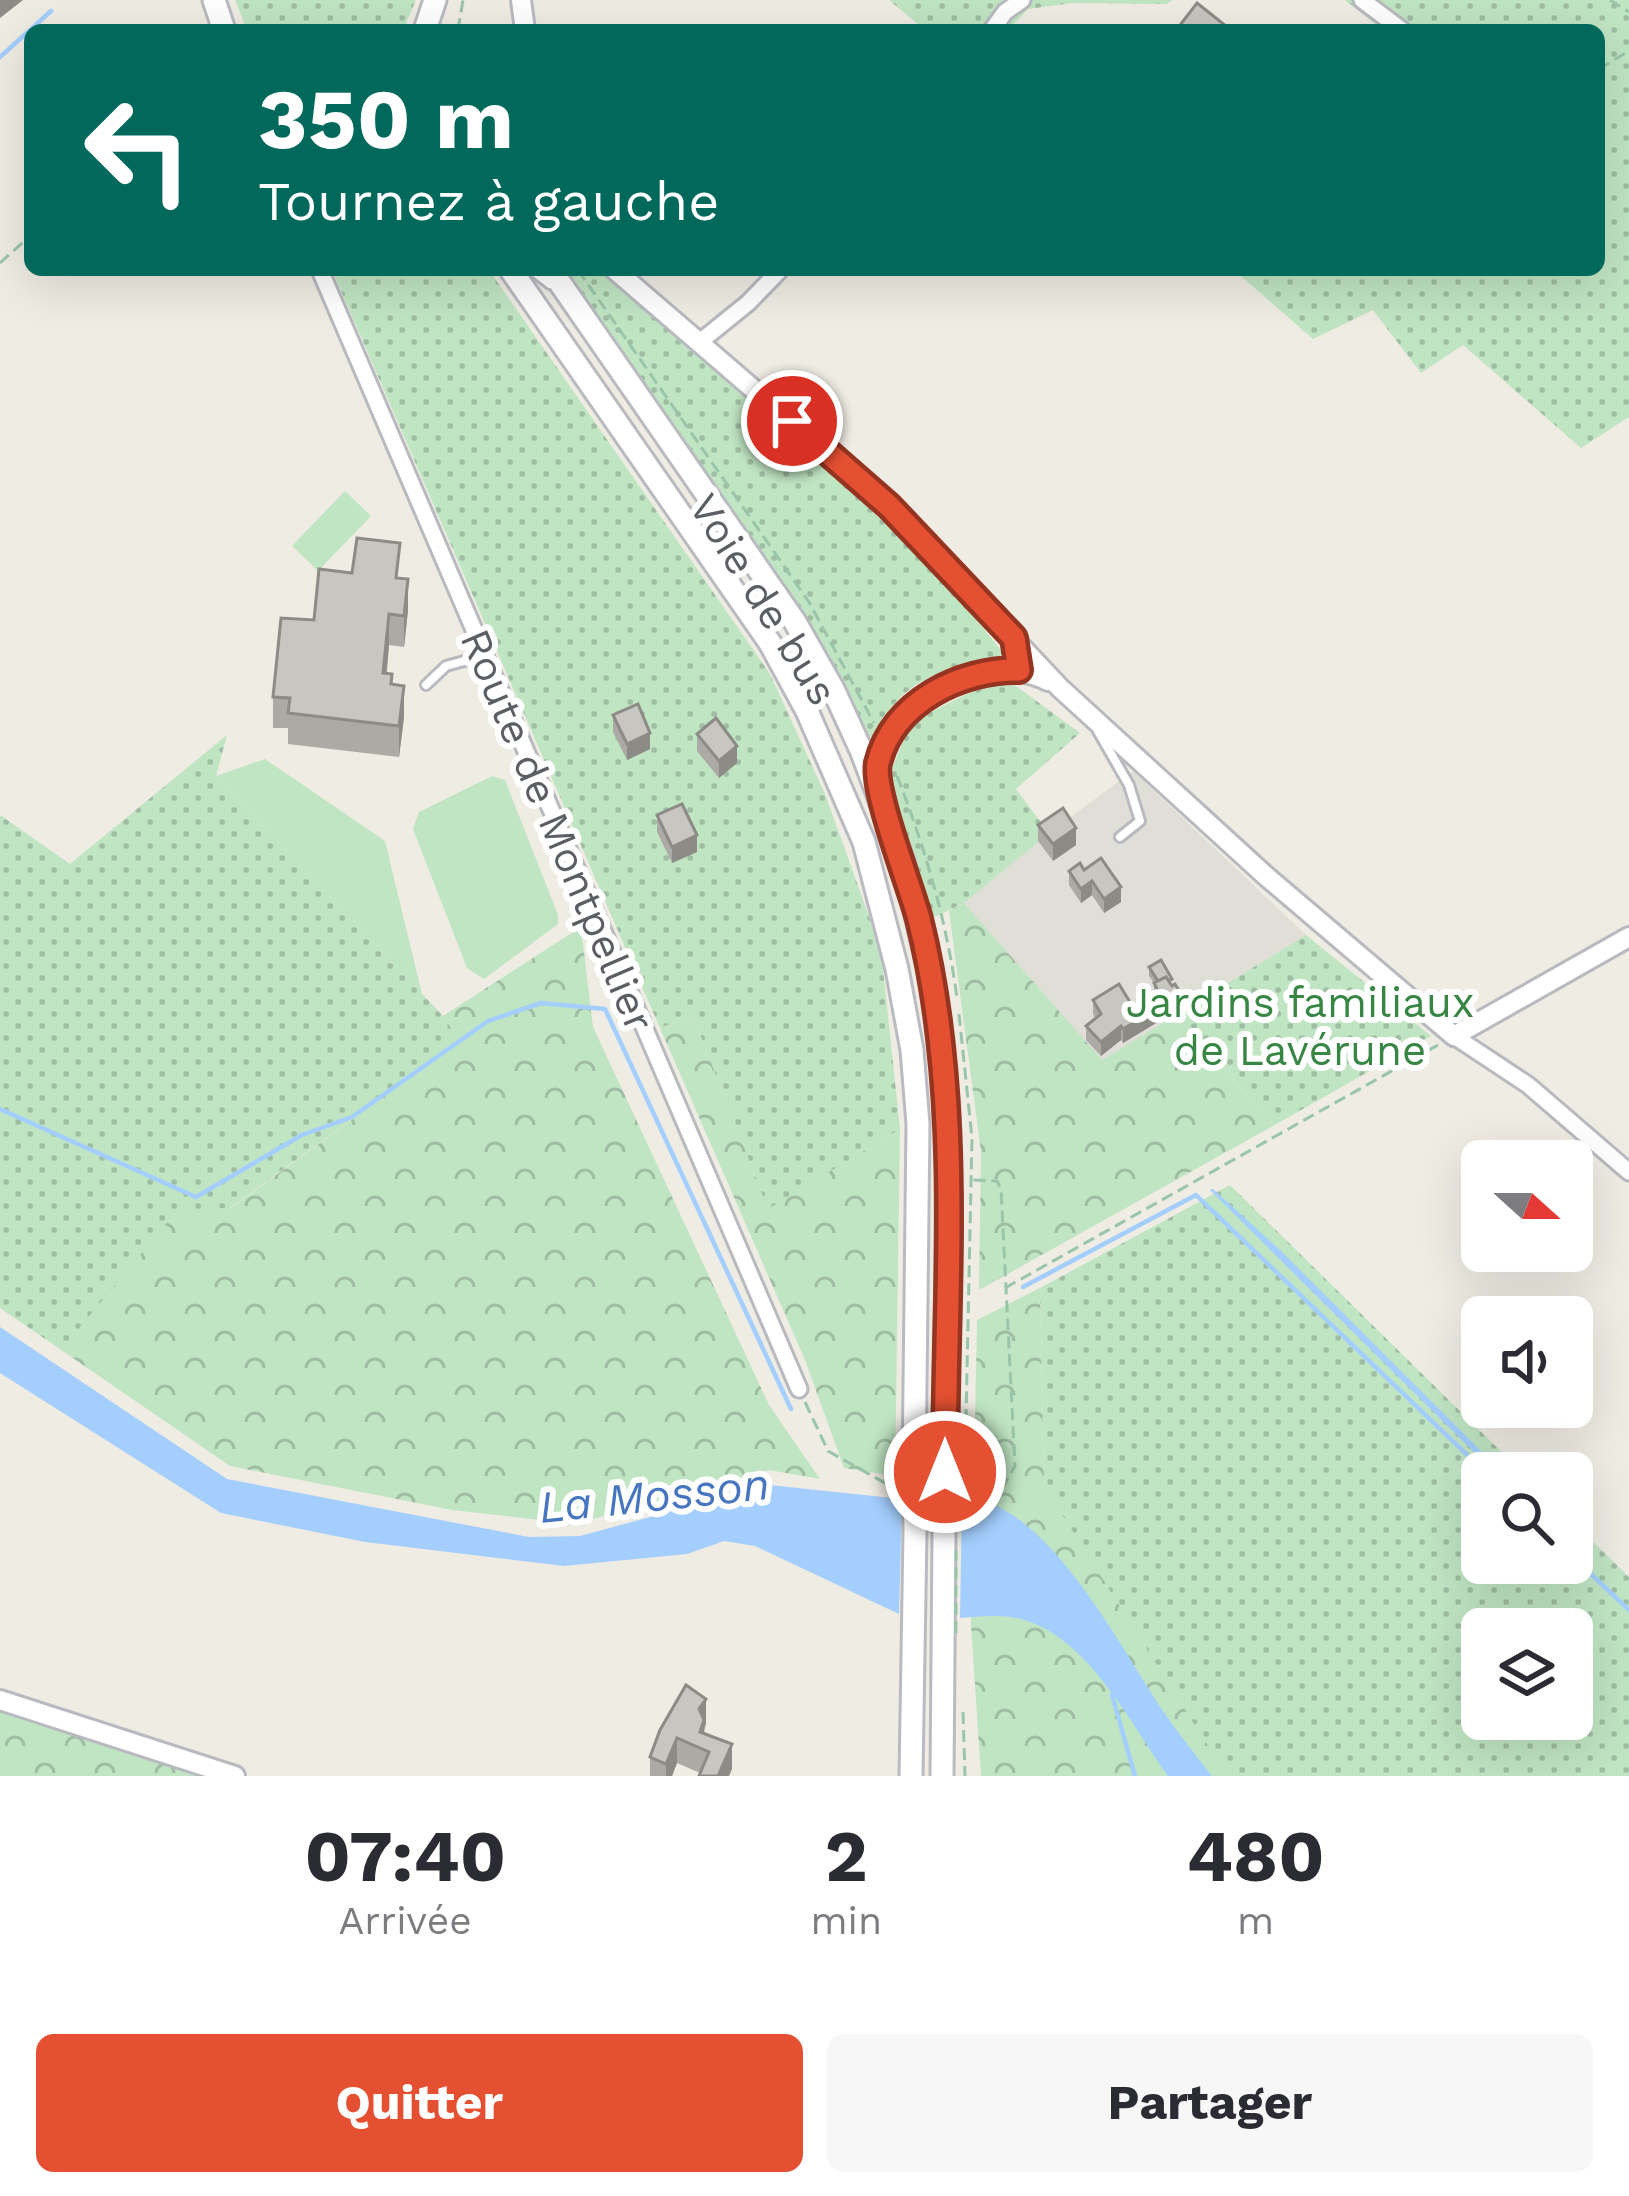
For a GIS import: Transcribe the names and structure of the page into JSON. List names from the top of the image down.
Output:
{
  "streets": {
    "street": ["Route de Montpellier"],
    "lane": ["Voie de bus"]
  },
  "water": ["La Mosson"],
  "parks": ["Jardins familiaux de Lavérune"],
  "north": "right",
  "page": {
    "turn": ["350 m", "Tournez à gauche"],
    "eta": [
      "07:40",
      "Arrivée",
      "2",
      "min",
      "480",
      "m"
    ],
    "buttons": ["Quitter", "Partager"]
  }
}
